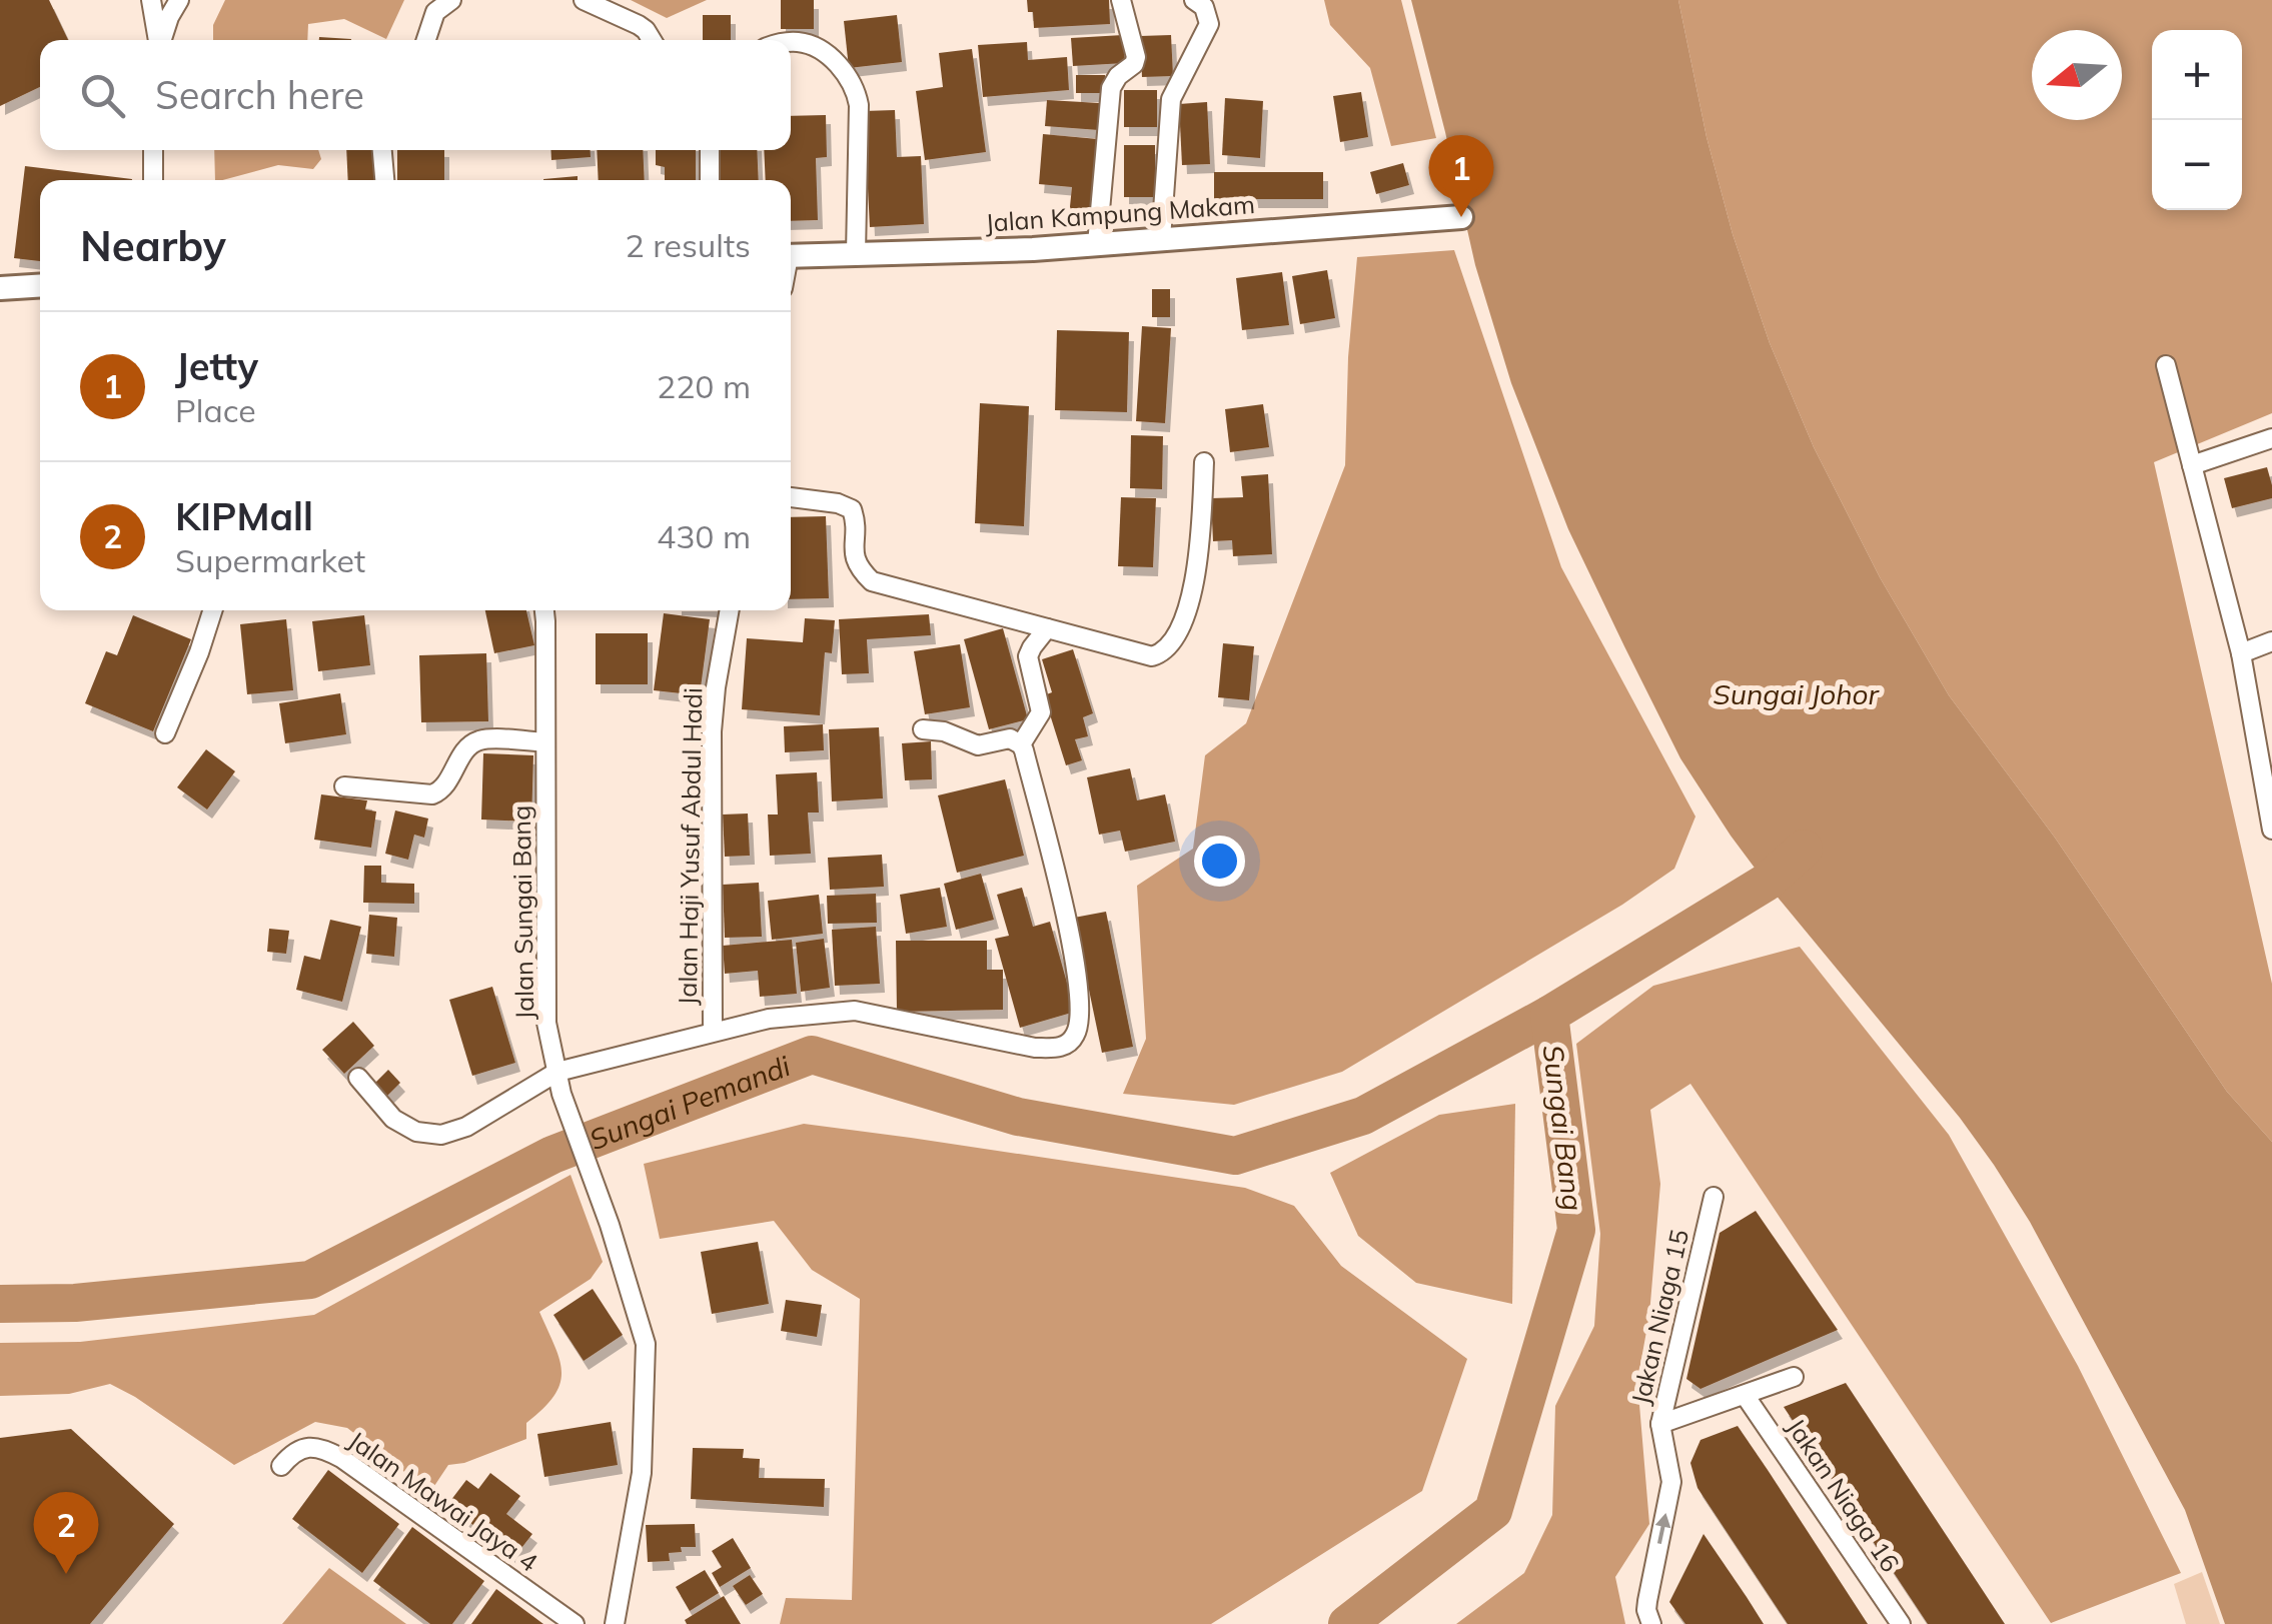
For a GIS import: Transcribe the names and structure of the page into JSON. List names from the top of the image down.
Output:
{
  "streets": {
    "street": [
      "Jalan Kampung Makam",
      "Jalan Haji Yusuf Abdul Hadi",
      "Jalan Sungai Bang",
      "Jakan Niaga 15",
      "Jakan Niaga 16",
      "Jalan Mawai Jaya 4"
    ]
  },
  "one_way": ["Jakan Niaga 15"],
  "water": ["Sungai Johor", "Sungai Pemandi", "Sungai Bang"],
  "north": "left",
  "page": {
    "map_buttons": ["+", "−"],
    "search": "Search here",
    "pins": ["1", "2"],
    "heading": ["Nearby", "2 results"],
    "list": [
      {
        "mark": "1",
        "name": "Jetty",
        "note": "Place",
        "value": "220 m"
      },
      {
        "mark": "2",
        "name": "KIPMall",
        "note": "Supermarket",
        "value": "430 m"
      }
    ]
  }
}
